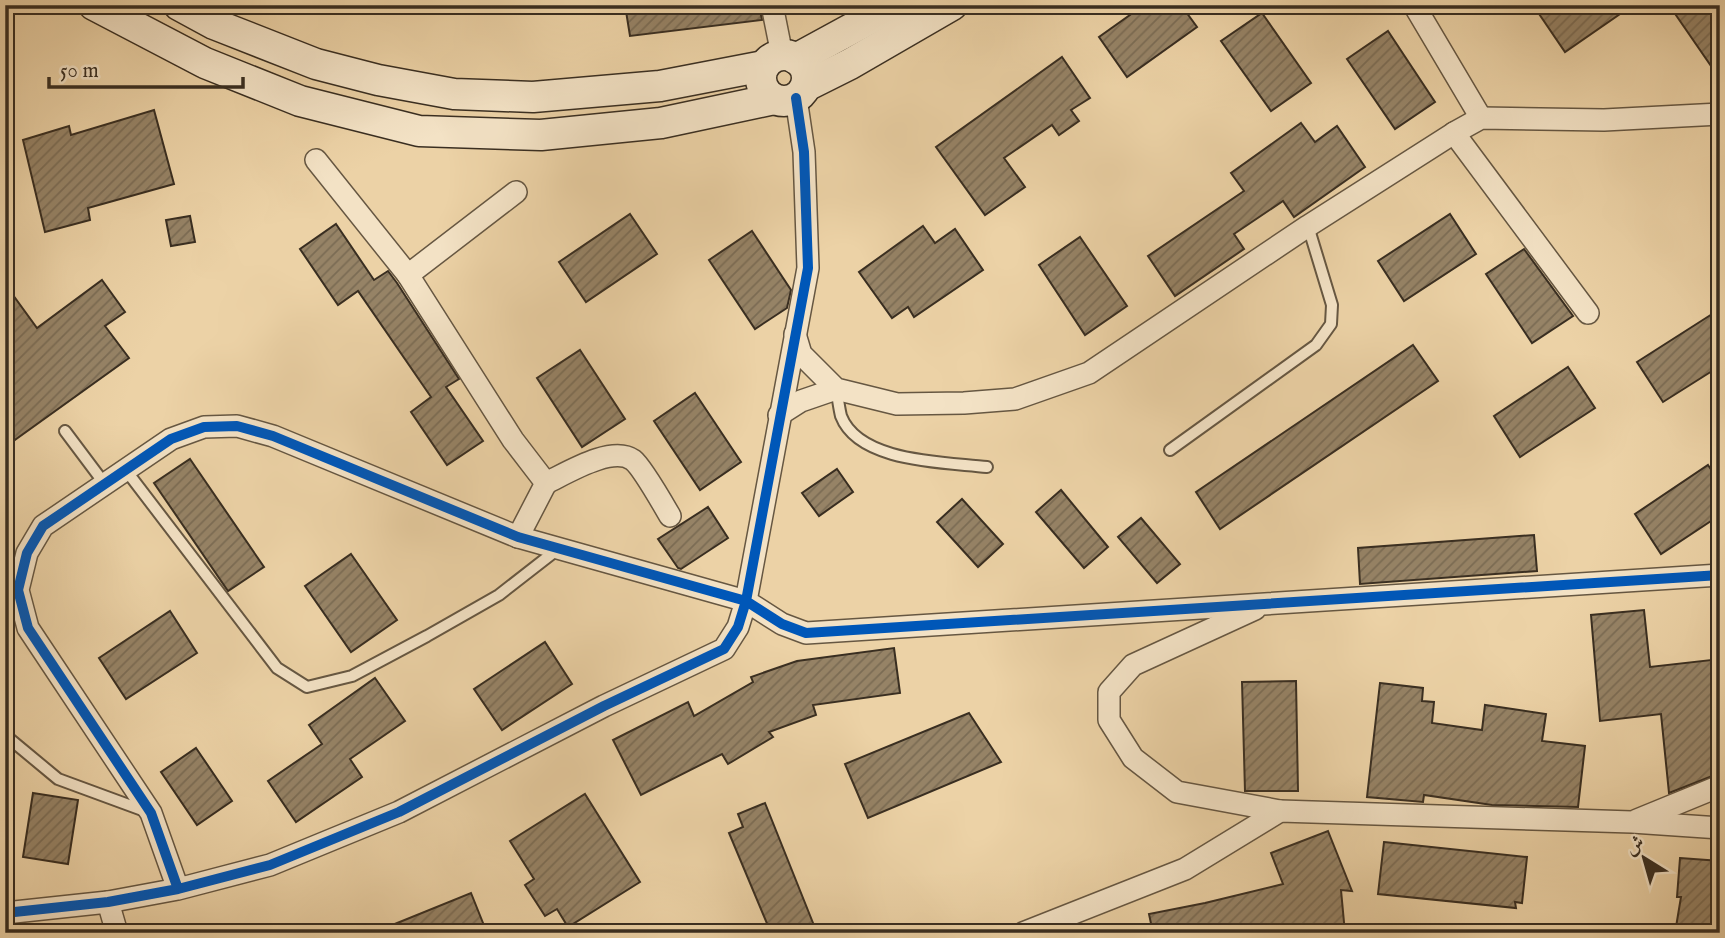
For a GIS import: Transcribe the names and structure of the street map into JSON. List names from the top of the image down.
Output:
{
  "scale_bar": "50 m",
  "north": "top left"
}
